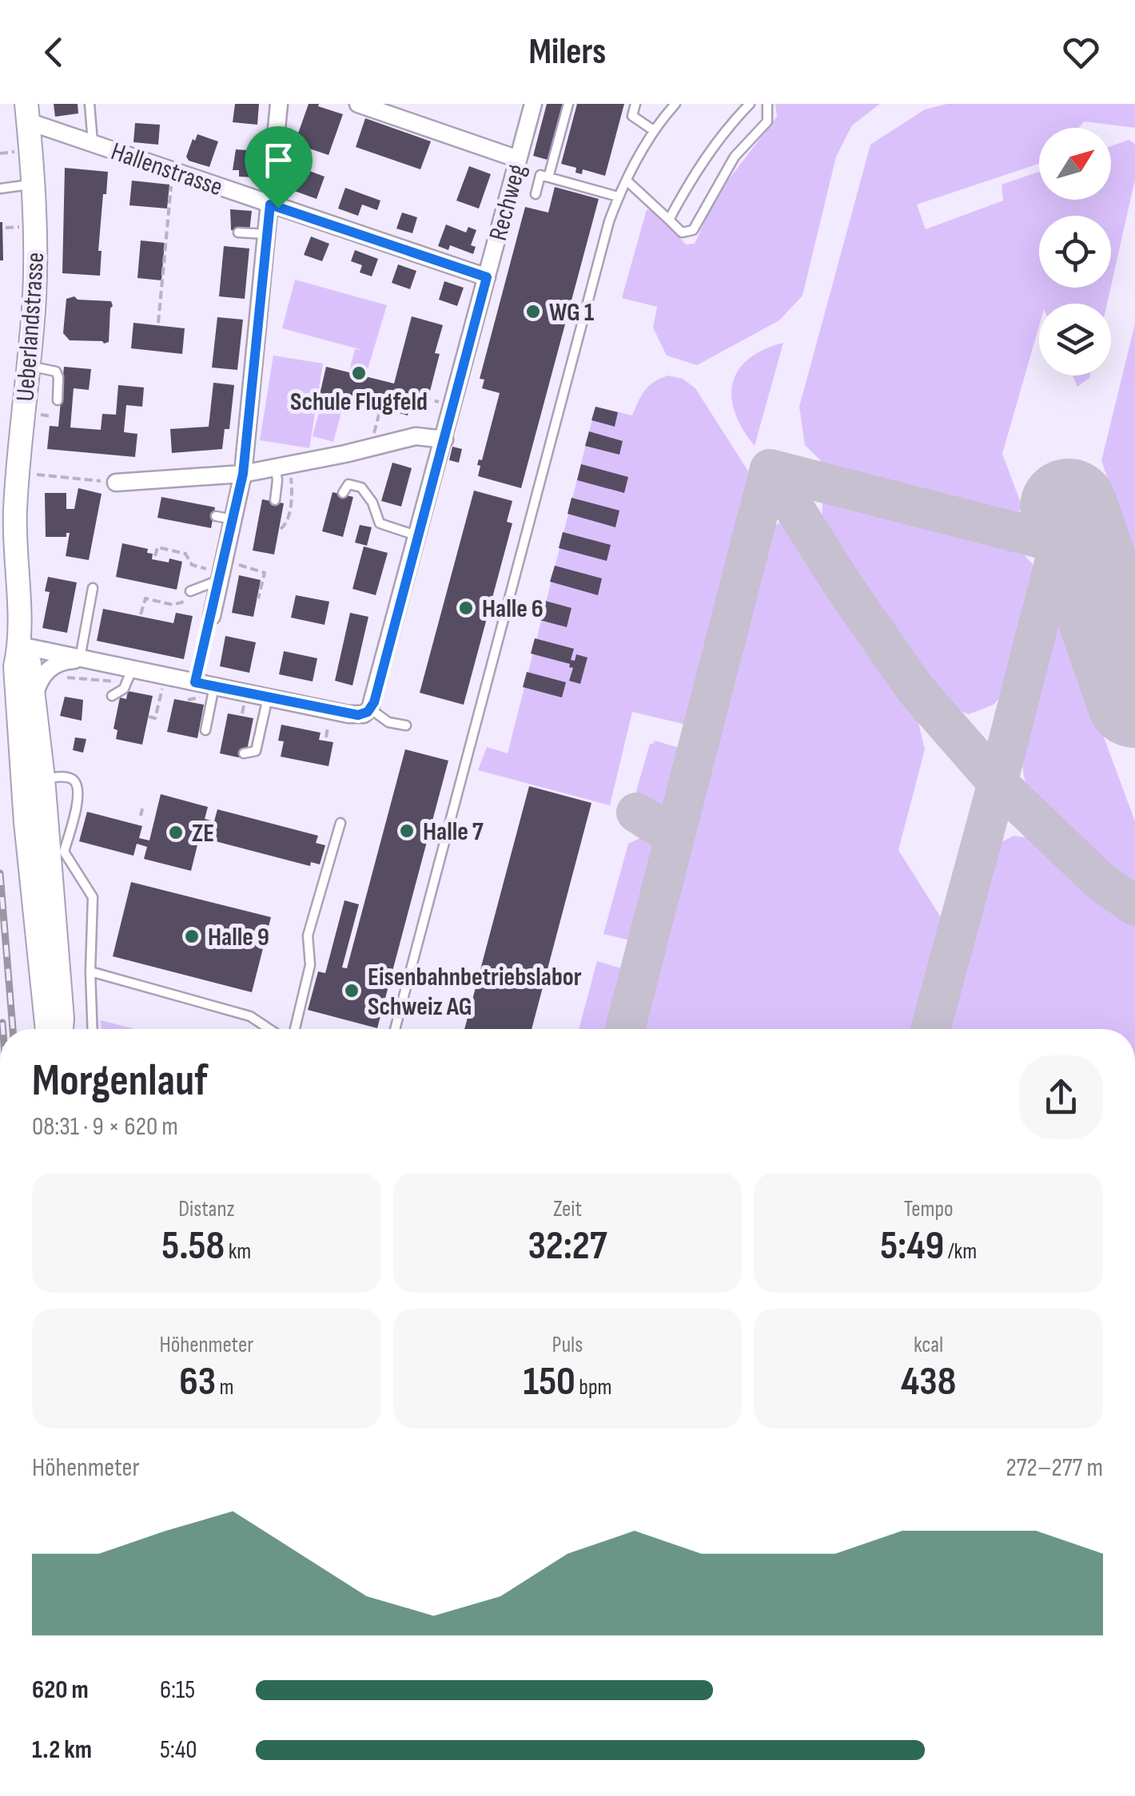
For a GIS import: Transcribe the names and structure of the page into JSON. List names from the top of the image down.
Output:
{
  "streets": {
    "main road": ["Ueberlandstrasse"],
    "street": ["Hallenstrasse", "Rechweg"]
  },
  "crossings": [
    ["Hallenstrasse", "Rechweg"],
    ["Hallenstrasse", "Ueberlandstrasse"]
  ],
  "places": [
    "WG 1",
    "Schule Flugfeld",
    "Halle 6",
    "Halle 7",
    "ZE",
    "Halle 9",
    "Eisenbahnbetriebslabor Schweiz AG"
  ],
  "north": "top right",
  "page": {
    "header": "Milers",
    "heading": ["Morgenlauf", "08:31 · 9 × 620 m"],
    "stats": [
      ["Distanz", "5.58 km"],
      ["Zeit", "32:27"],
      ["Tempo", "5:49 /km"],
      ["Höhenmeter", "63 m"],
      ["Puls", "150 bpm"],
      ["kcal", "438"]
    ],
    "chart": ["Höhenmeter", "272–277 m"],
    "list": [
      {
        "name": "620 m",
        "note": "6:15"
      },
      {
        "name": "1.2 km",
        "note": "5:40"
      }
    ]
  }
}
